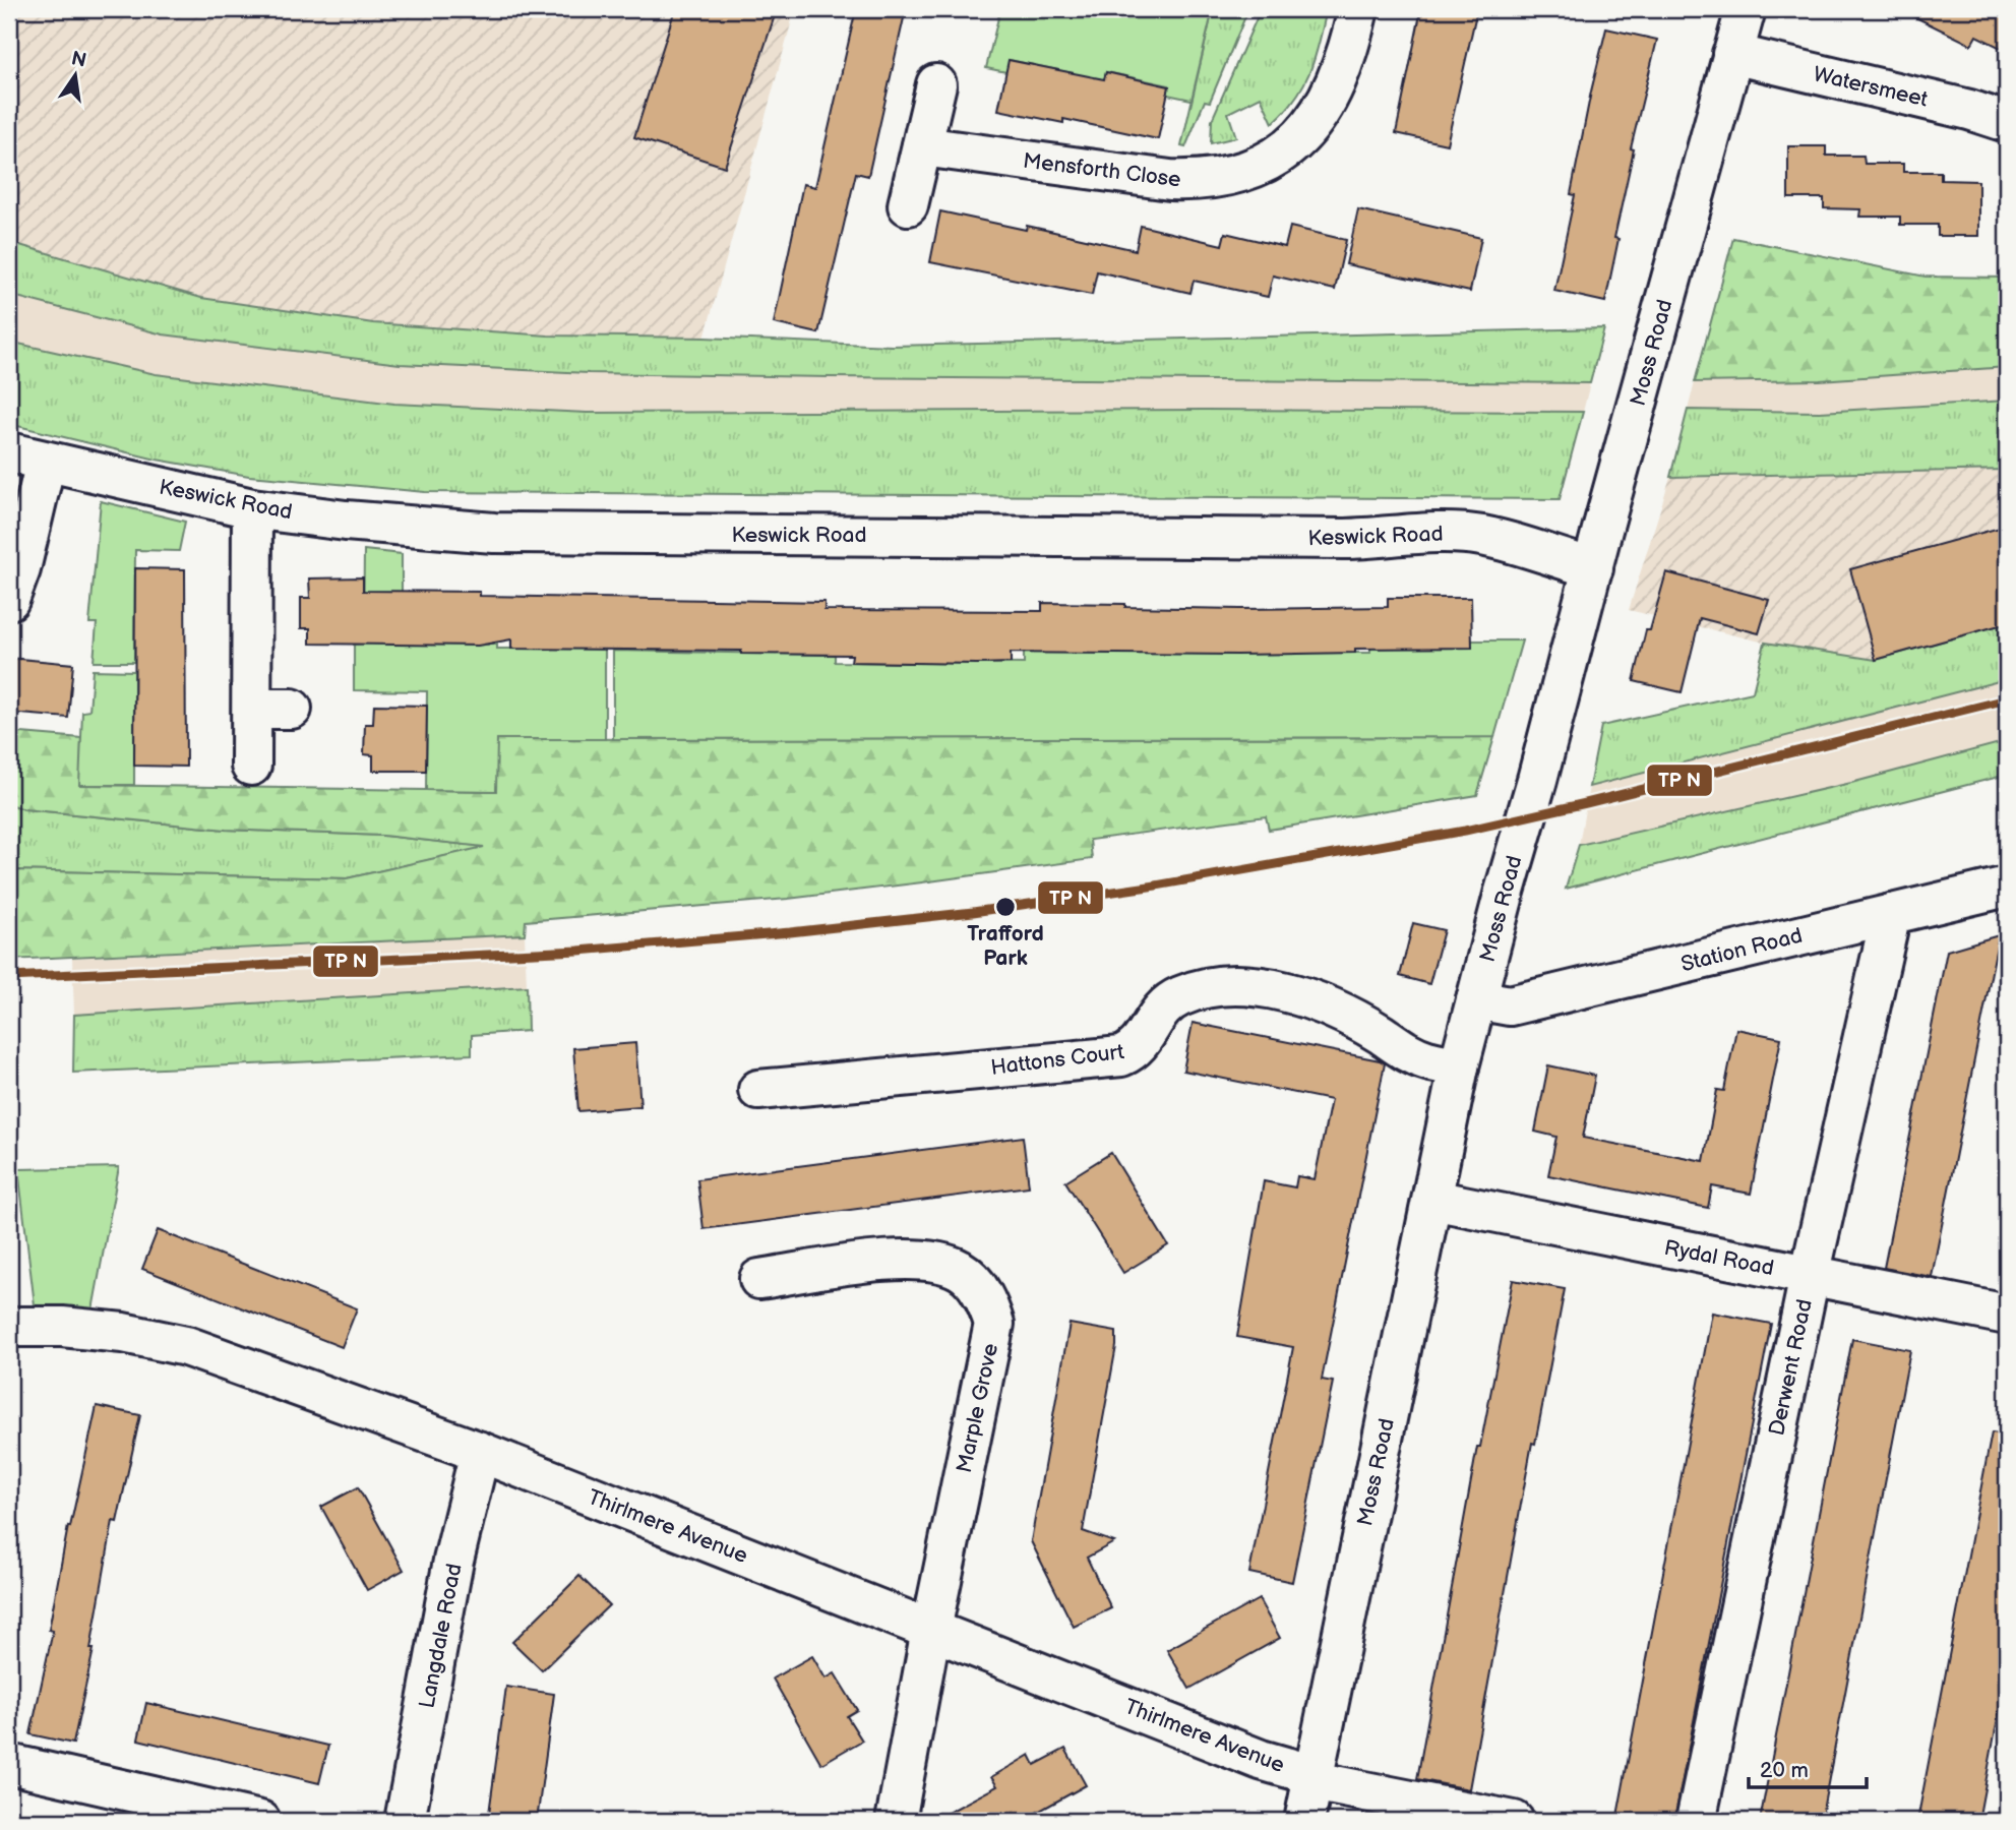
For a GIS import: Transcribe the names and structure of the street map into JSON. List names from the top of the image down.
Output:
{
  "streets": {
    "street": [
      "Watersmeet",
      "Mensforth Close",
      "Moss Road",
      "Keswick Road",
      "Station Road",
      "Hattons Court",
      "Rydal Road",
      "Derwent Road",
      "Marple Grove",
      "Thirlmere Avenue",
      "Langdale Road"
    ]
  },
  "crossings": [
    ["Watersmeet", "Moss Road"],
    ["Moss Road", "Keswick Road"],
    ["Moss Road", "Station Road"],
    ["Moss Road", "Hattons Court"],
    ["Moss Road", "Rydal Road"],
    ["Moss Road", "Thirlmere Avenue"],
    ["Station Road", "Derwent Road"],
    ["Rydal Road", "Derwent Road"],
    ["Marple Grove", "Thirlmere Avenue"],
    ["Thirlmere Avenue", "Langdale Road"]
  ],
  "places": ["Trafford Park"],
  "scale_bar": "20 m",
  "north": "top"
}
